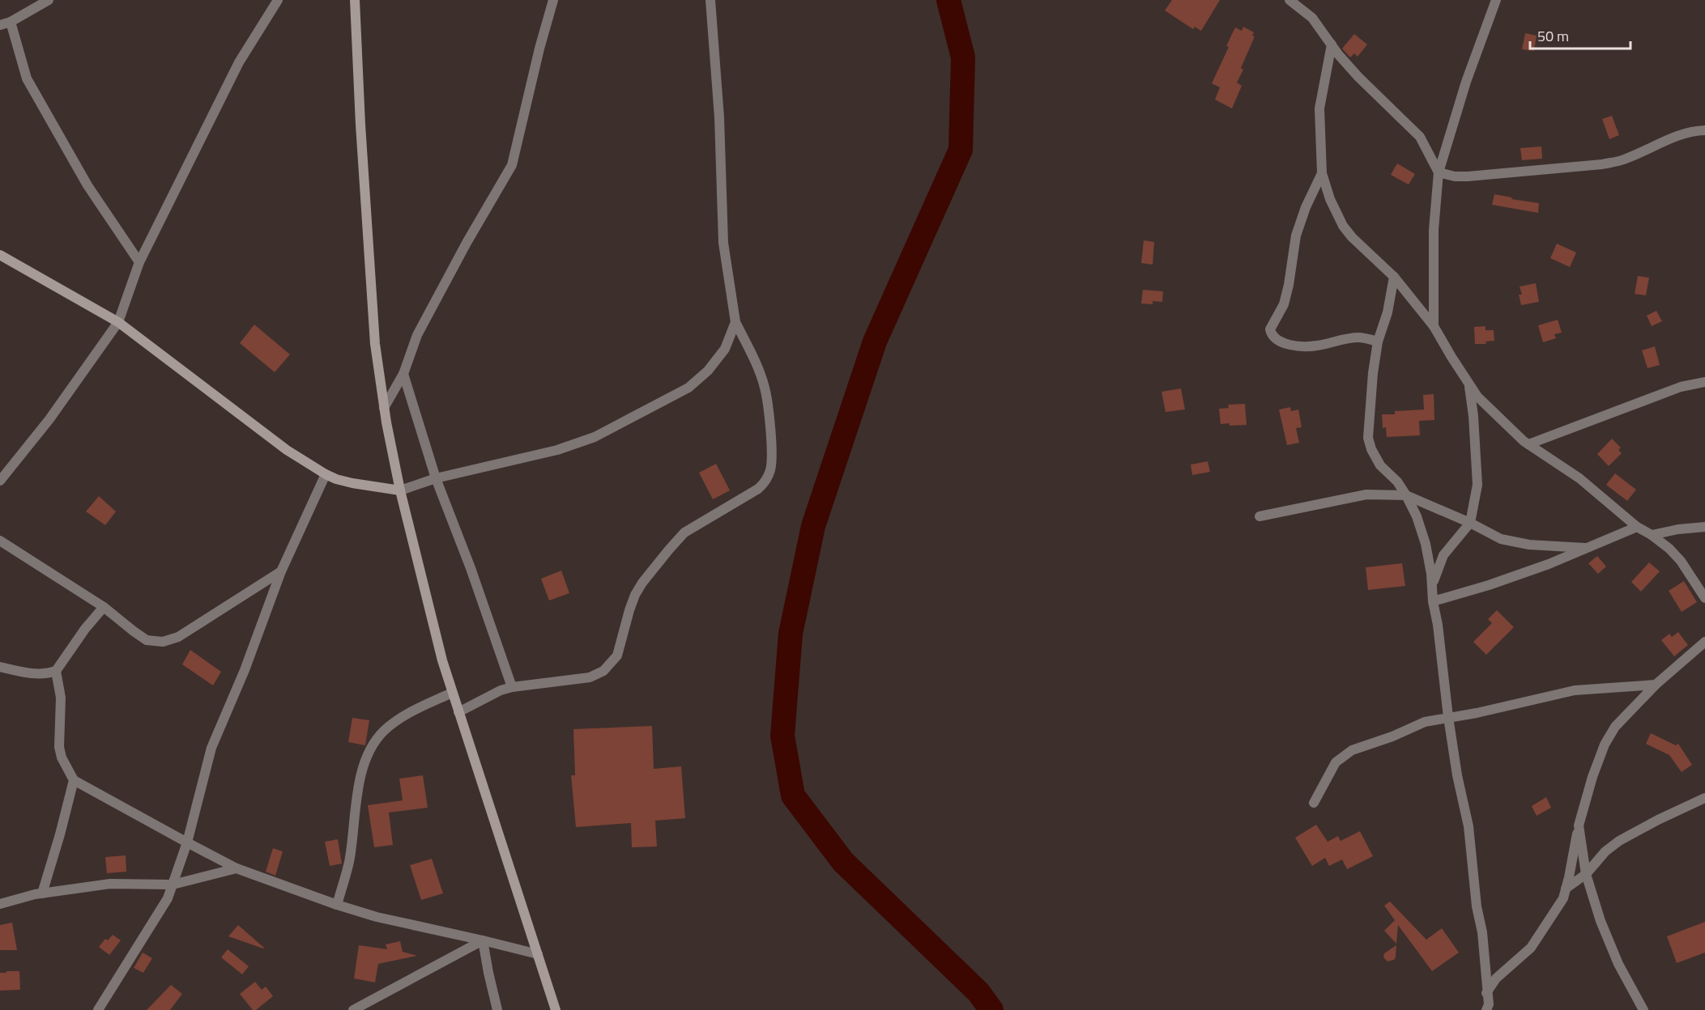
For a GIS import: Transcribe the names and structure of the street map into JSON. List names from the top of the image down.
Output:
{
  "scale_bar": "50 m"
}
